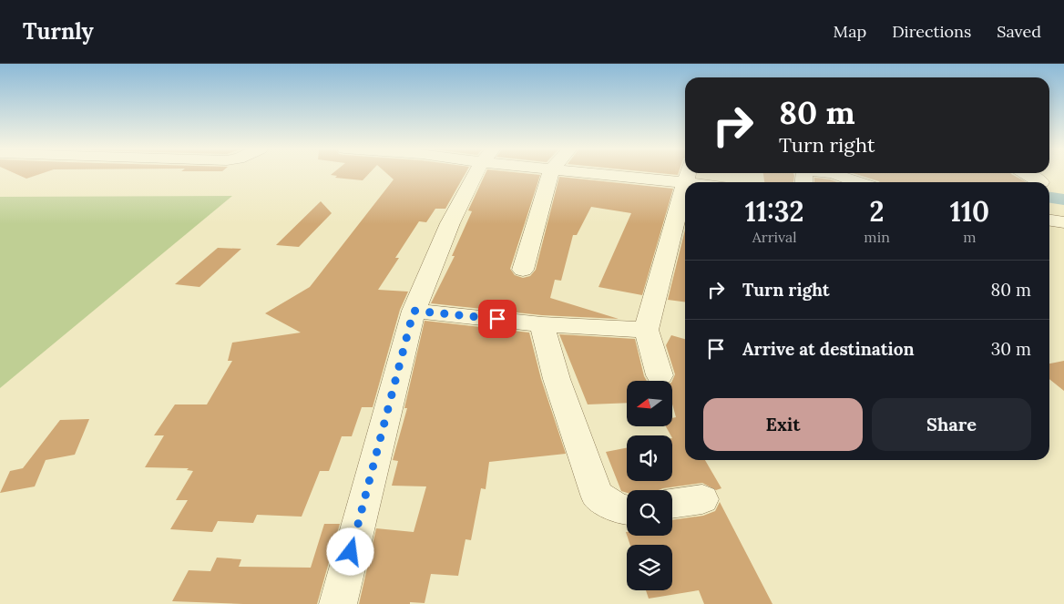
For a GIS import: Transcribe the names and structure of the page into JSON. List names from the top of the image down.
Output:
{
  "north": "left",
  "page": {
    "header": "Turnly",
    "nav": ["Map", "Directions", "Saved"],
    "turn": ["80 m", "Turn right"],
    "eta": [
      "11:32",
      "Arrival",
      "2",
      "min",
      "110",
      "m"
    ],
    "list": [
      {
        "name": "Turn right",
        "value": "80 m"
      },
      {
        "name": "Arrive at destination",
        "value": "30 m"
      }
    ],
    "buttons": ["Exit", "Share"]
  }
}
